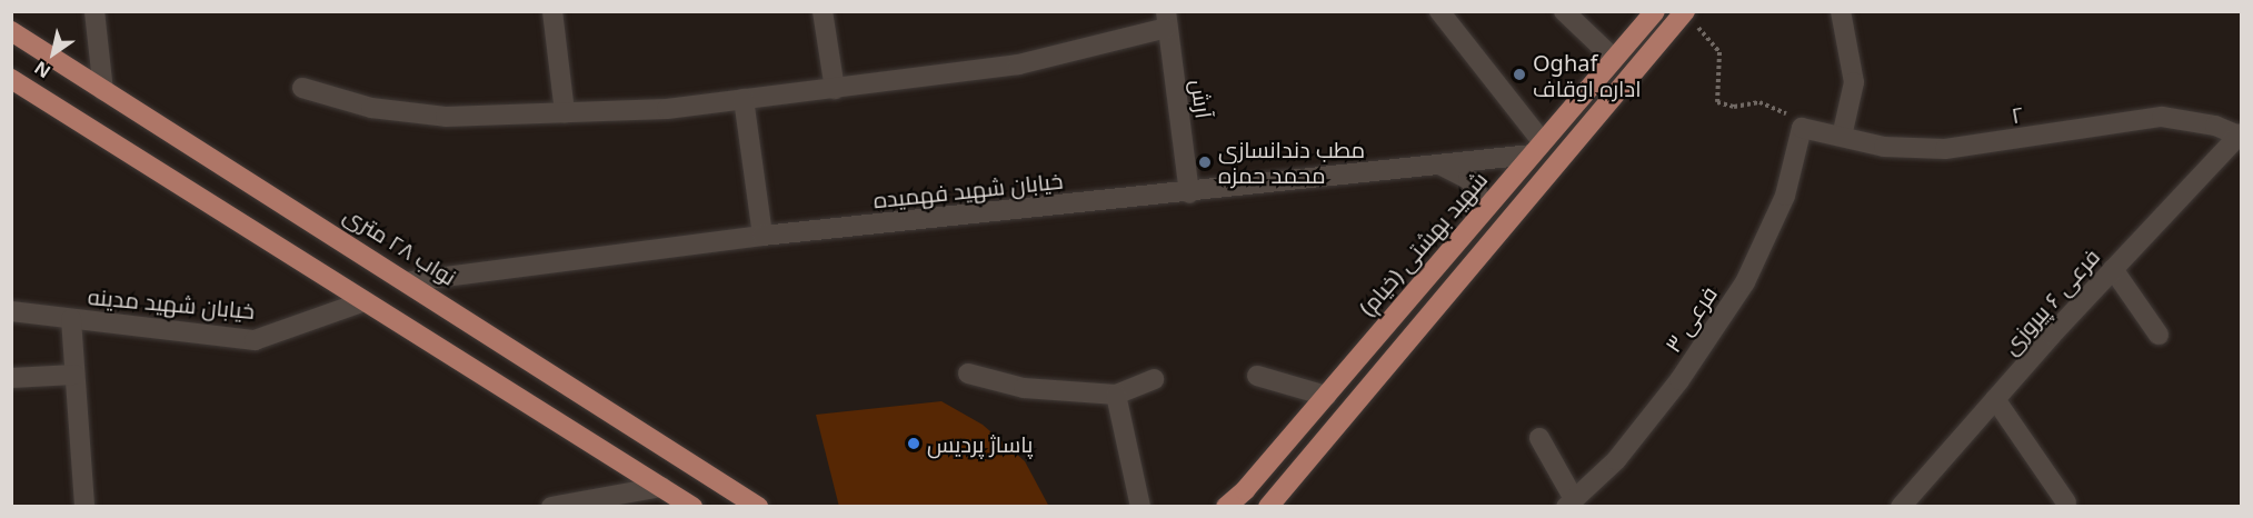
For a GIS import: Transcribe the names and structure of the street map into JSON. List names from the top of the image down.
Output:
{
  "streets": {
    "main road": ["شهید بهشتی (خیام)", "نواب ۲۸ متری"],
    "street": [
      "آرش",
      "۲",
      "خیابان شهید فهمیده",
      "فرعی ۶ پیروزی",
      "خیابان شهید مدینه",
      "فرعی ۳"
    ]
  },
  "crossings": [
    ["آرش", "خیابان شهید فهمیده"],
    ["۲", "فرعی ۶ پیروزی"],
    ["۲", "فرعی ۳"],
    ["خیابان شهید فهمیده", "شهید بهشتی (خیام)"],
    ["خیابان شهید فهمیده", "نواب ۲۸ متری"]
  ],
  "places": ["Oghaf اداره اوقاف", "مطب دندانسازی محمد حمزه", "پاساژ پردیس"],
  "north": "bottom left"
}
